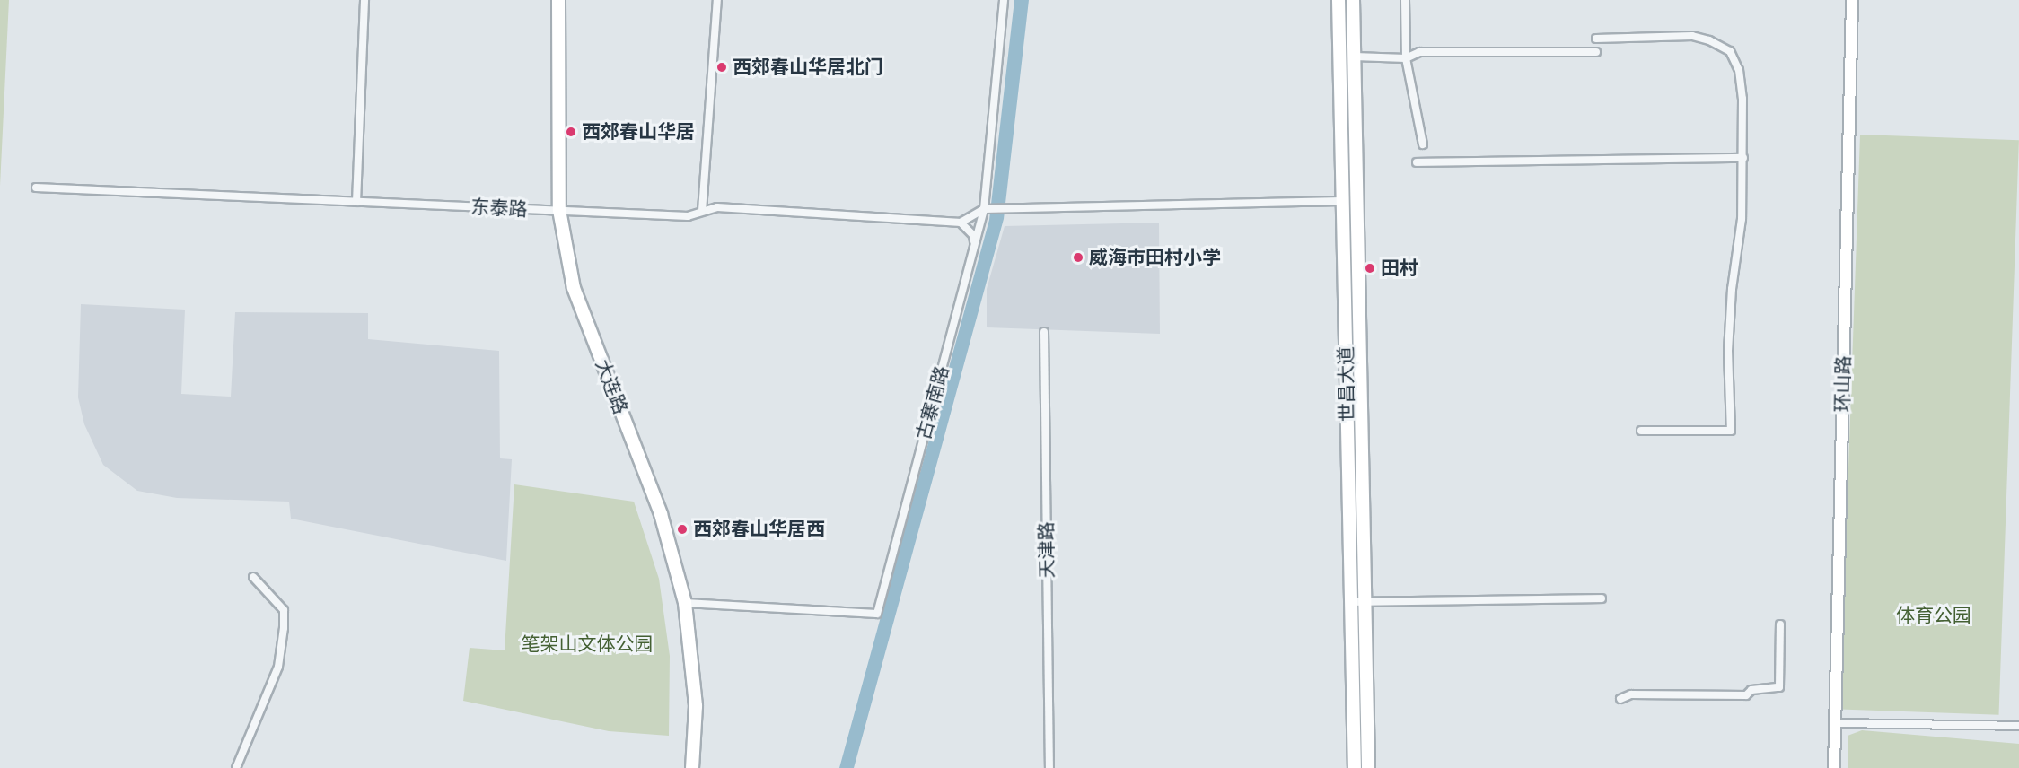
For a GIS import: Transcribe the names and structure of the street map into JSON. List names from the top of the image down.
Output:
{
  "streets": {
    "main road": ["世昌大道", "环山路", "大连路"],
    "street": ["东泰路", "古寨南路", "天津路"]
  },
  "crossings": [
    ["东泰路", "大连路"],
    ["大连路", "古寨南路"]
  ],
  "parks": ["体育公园", "笔架山文体公园"],
  "places": [
    "西郊春山华居北门",
    "西郊春山华居",
    "威海市田村小学",
    "田村",
    "西郊春山华居西"
  ]
}
